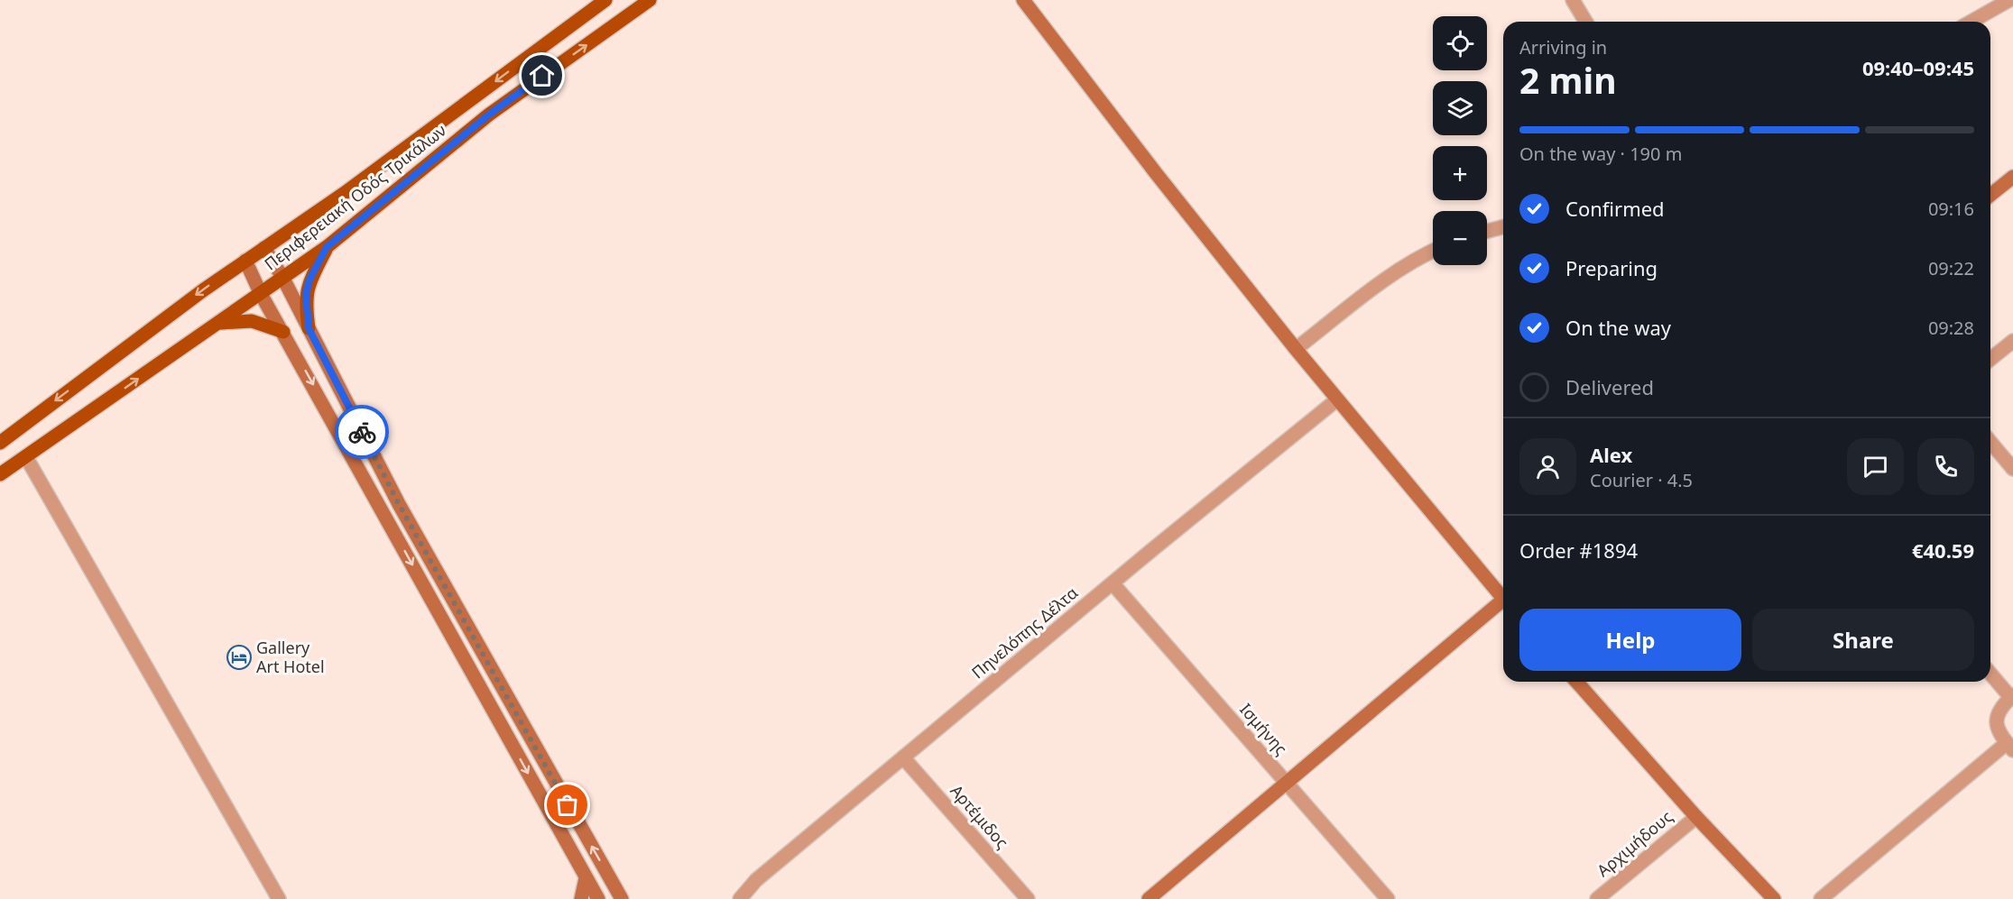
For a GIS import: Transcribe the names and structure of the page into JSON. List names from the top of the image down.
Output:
{
  "streets": {
    "main road": ["Περιφερειακή Οδός Τρικάλων"],
    "street": [
      "Πηνελόπης Δέλτα",
      "Ισμήνης",
      "Αρτέμιδος",
      "Αρχιμήδους"
    ]
  },
  "crossings": [
    ["Πηνελόπης Δέλτα", "Ισμήνης"],
    ["Πηνελόπης Δέλτα", "Αρτέμιδος"]
  ],
  "places": {
    "hotel": ["Gallery Art Hotel"]
  },
  "page": {
    "map_buttons": ["+", "−"],
    "heading": ["2 min", "Arriving in", "09:40–09:45"],
    "panel": [
      "Alex",
      "Courier · 4.5",
      "Order #1894",
      "€40.59"
    ],
    "bar": "On the way · 190 m",
    "list": [
      ["Confirmed", "09:16"],
      ["Preparing", "09:22"],
      ["On the way", "09:28"],
      "Delivered"
    ],
    "buttons": ["Help", "Share"]
  }
}
